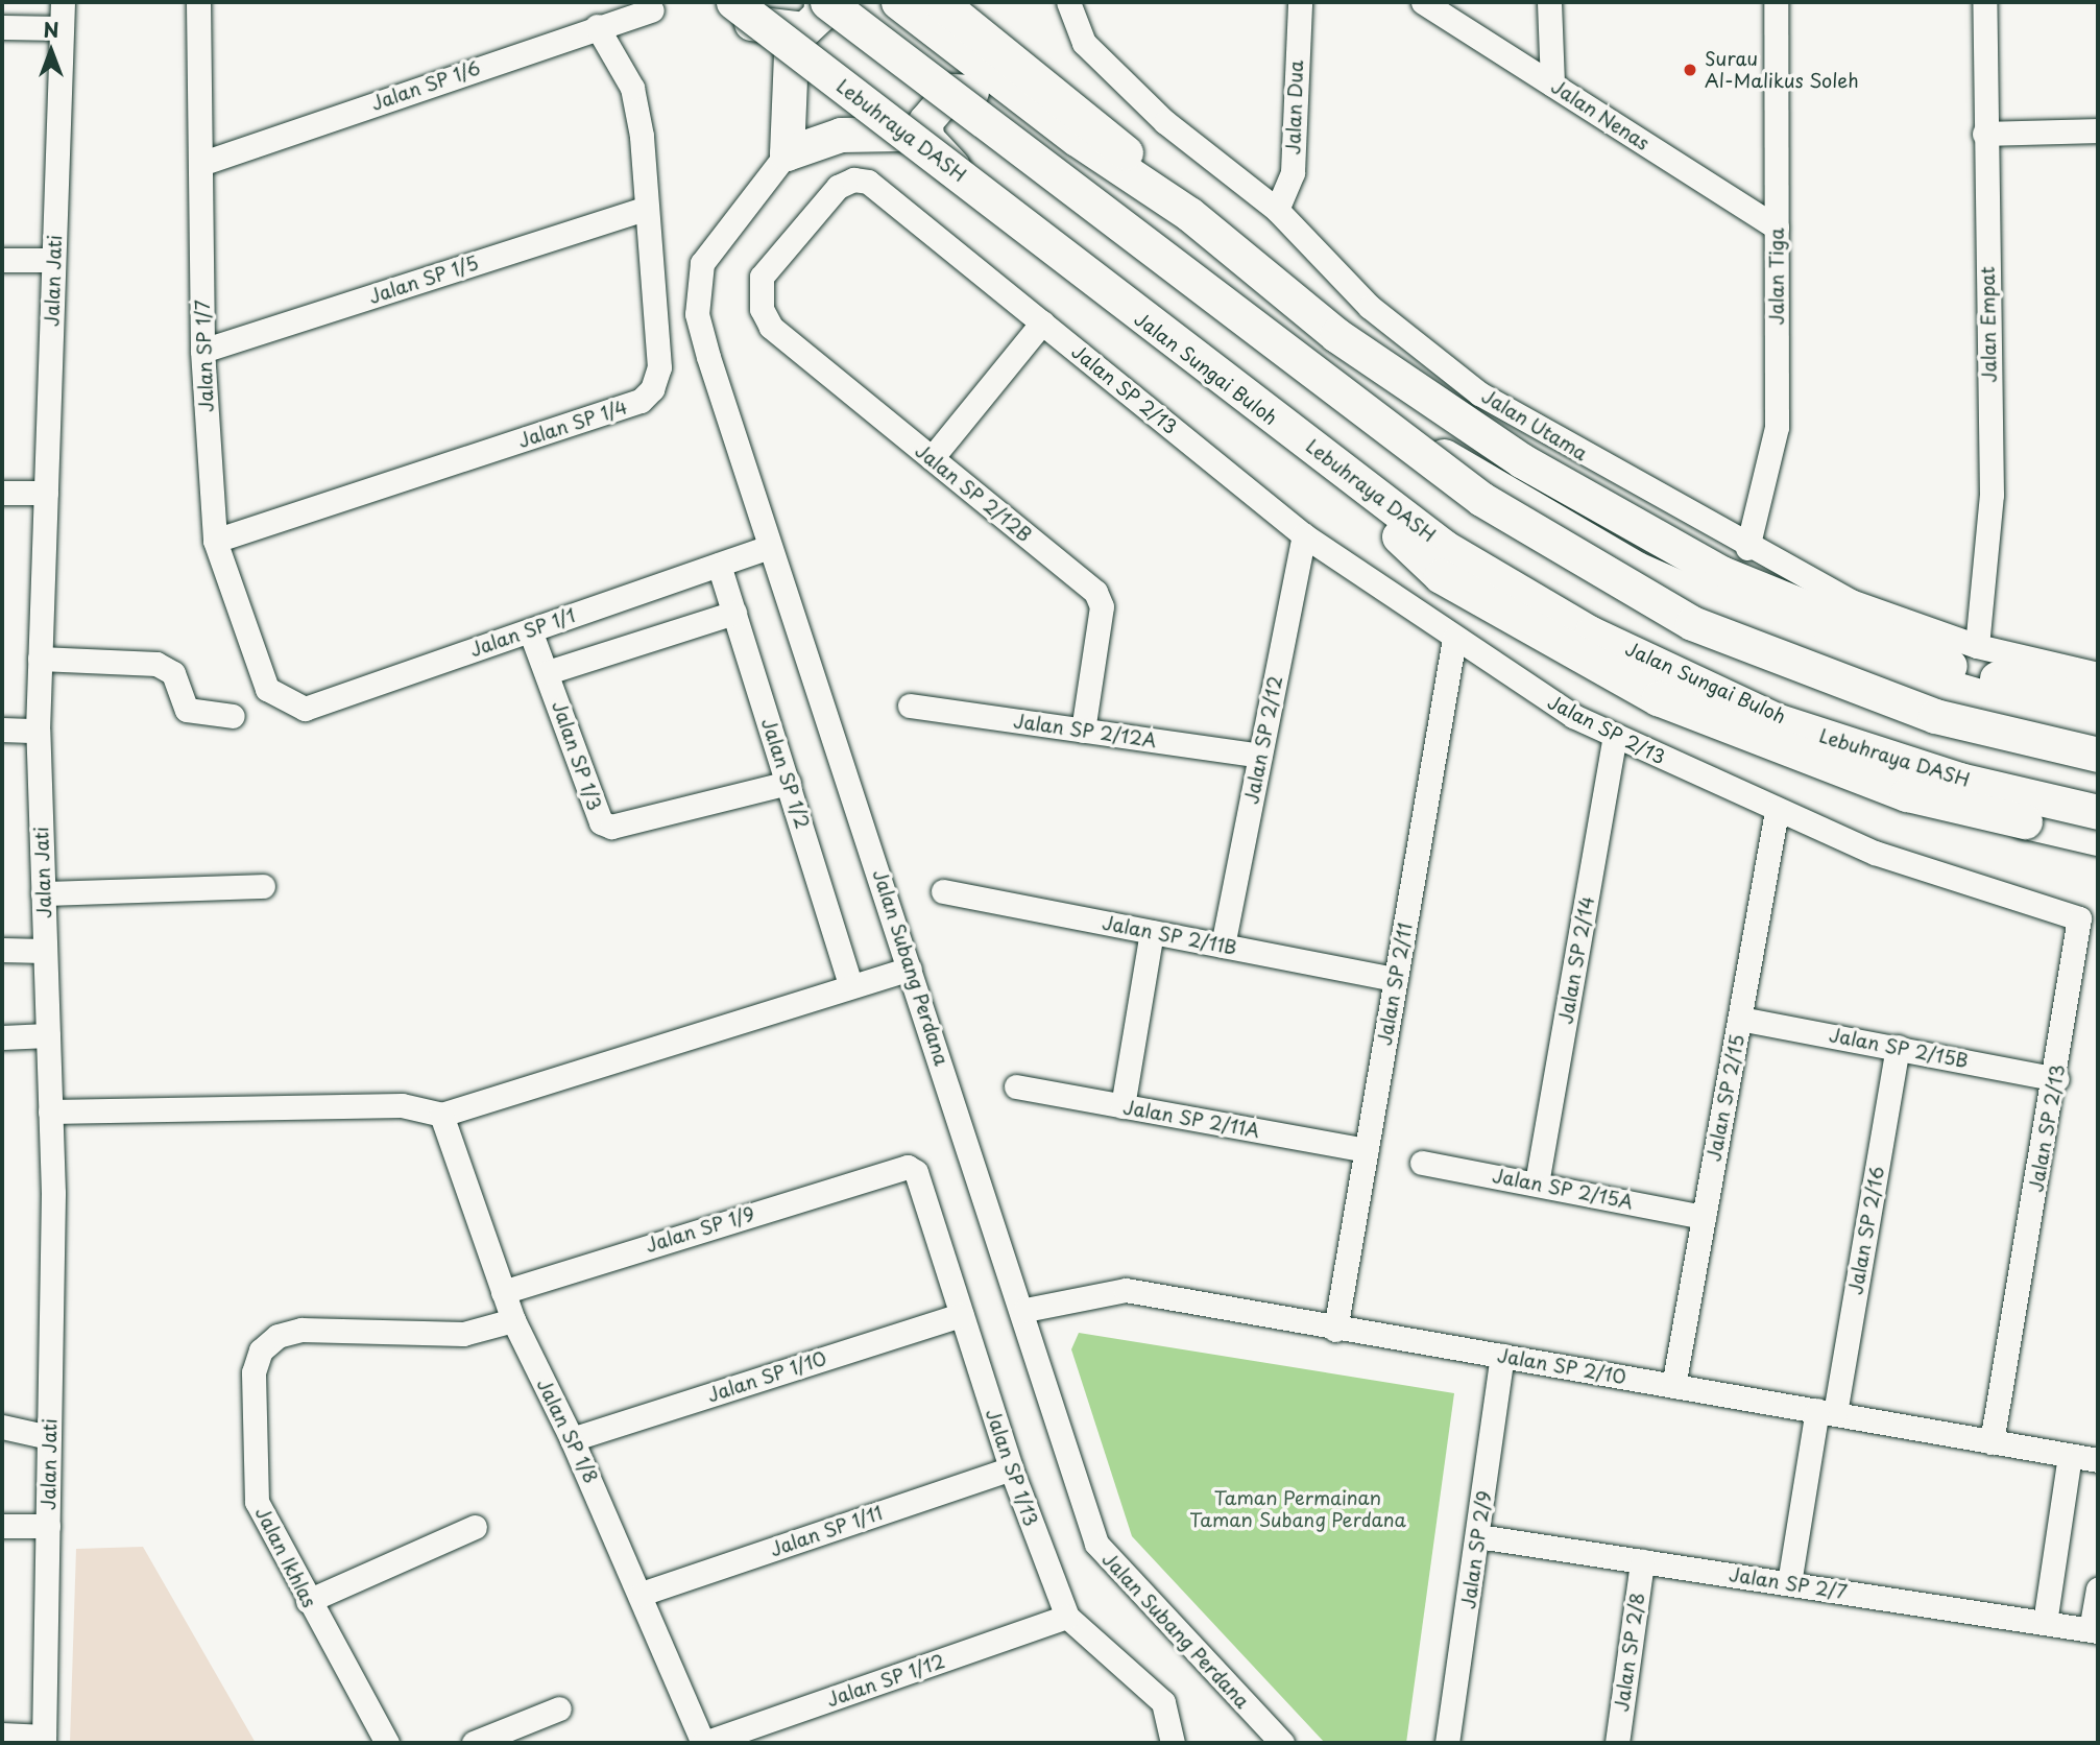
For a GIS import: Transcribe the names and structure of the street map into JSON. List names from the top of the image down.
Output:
{
  "streets": {
    "highway": ["Lebuhraya DASH", "Jalan Sungai Buloh"],
    "street": [
      "Jalan SP 1/6",
      "Jalan Dua",
      "Jalan Nenas",
      "Jalan Tiga",
      "Jalan SP 1/5",
      "Jalan Jati",
      "Jalan Empat",
      "Jalan SP 1/7",
      "Jalan SP 2/13",
      "Jalan SP 1/4",
      "Jalan Utama",
      "Jalan SP 2/12B",
      "Jalan SP 1/1",
      "Jalan SP 2/12A",
      "Jalan SP 2/12",
      "Jalan SP 1/3",
      "Jalan SP 1/2",
      "Jalan SP 2/11B",
      "Jalan SP 2/14",
      "Jalan Subang Perdana",
      "Jalan SP 2/11",
      "Jalan SP 2/15B",
      "Jalan SP 2/15",
      "Jalan SP 2/11A",
      "Jalan SP 2/15A",
      "Jalan SP 1/9",
      "Jalan SP 2/16",
      "Jalan SP 2/10",
      "Jalan SP 1/10",
      "Jalan SP 1/8",
      "Jalan SP 1/13",
      "Jalan SP 1/11",
      "Jalan SP 2/9",
      "Jalan Ikhlas",
      "Jalan SP 2/7",
      "Jalan SP 2/8",
      "Jalan SP 1/12"
    ]
  },
  "crossings": [
    ["Jalan SP 1/6", "Jalan SP 1/7"],
    ["Jalan SP 1/6", "Jalan SP 1/4"],
    ["Jalan Dua", "Jalan Utama"],
    ["Jalan Nenas", "Jalan Tiga"],
    ["Lebuhraya DASH", "Jalan Sungai Buloh"],
    ["Jalan Tiga", "Jalan Utama"],
    ["Jalan SP 1/5", "Jalan SP 1/7"],
    ["Jalan SP 1/5", "Jalan SP 1/4"],
    ["Jalan Empat", "Jalan Utama"],
    ["Jalan SP 1/7", "Jalan SP 1/4"],
    ["Jalan SP 1/7", "Jalan SP 1/1"],
    ["Jalan SP 2/13", "Jalan SP 2/12B"],
    ["Jalan SP 2/13", "Jalan SP 2/12"],
    ["Jalan SP 2/13", "Jalan SP 2/14"],
    ["Jalan SP 2/13", "Jalan SP 2/11"],
    ["Jalan SP 2/13", "Jalan SP 2/15B"],
    ["Jalan SP 2/13", "Jalan SP 2/15"],
    ["Jalan SP 2/13", "Jalan SP 2/10"],
    ["Jalan SP 2/12B", "Jalan SP 2/12A"],
    ["Jalan SP 1/1", "Jalan SP 1/3"],
    ["Jalan SP 1/1", "Jalan SP 1/2"],
    ["Jalan SP 1/1", "Jalan Subang Perdana"],
    ["Jalan SP 2/12A", "Jalan SP 2/12"],
    ["Jalan SP 2/12", "Jalan SP 2/11B"],
    ["Jalan SP 1/3", "Jalan SP 1/2"],
    ["Jalan SP 2/11B", "Jalan SP 2/11"],
    ["Jalan SP 2/14", "Jalan SP 2/15A"],
    ["Jalan Subang Perdana", "Jalan SP 2/10"],
    ["Jalan SP 2/11", "Jalan SP 2/11A"],
    ["Jalan SP 2/11", "Jalan SP 2/10"],
    ["Jalan SP 2/15B", "Jalan SP 2/15"],
    ["Jalan SP 2/15B", "Jalan SP 2/16"],
    ["Jalan SP 2/15", "Jalan SP 2/15A"],
    ["Jalan SP 2/15", "Jalan SP 2/10"],
    ["Jalan SP 1/9", "Jalan SP 1/8"],
    ["Jalan SP 1/9", "Jalan SP 1/13"],
    ["Jalan SP 2/16", "Jalan SP 2/10"],
    ["Jalan SP 2/16", "Jalan SP 2/7"],
    ["Jalan SP 2/10", "Jalan SP 2/9"],
    ["Jalan SP 1/10", "Jalan SP 1/8"],
    ["Jalan SP 1/10", "Jalan SP 1/13"],
    ["Jalan SP 1/8", "Jalan SP 1/11"],
    ["Jalan SP 1/8", "Jalan Ikhlas"],
    ["Jalan SP 1/8", "Jalan SP 1/12"],
    ["Jalan SP 1/13", "Jalan SP 1/11"],
    ["Jalan SP 1/13", "Jalan SP 1/12"],
    ["Jalan SP 2/9", "Jalan SP 2/7"],
    ["Jalan SP 2/7", "Jalan SP 2/8"]
  ],
  "parks": ["Taman Permainan Taman Subang Perdana"],
  "places": ["Surau Al-Malikus Soleh"],
  "north": "top"
}
